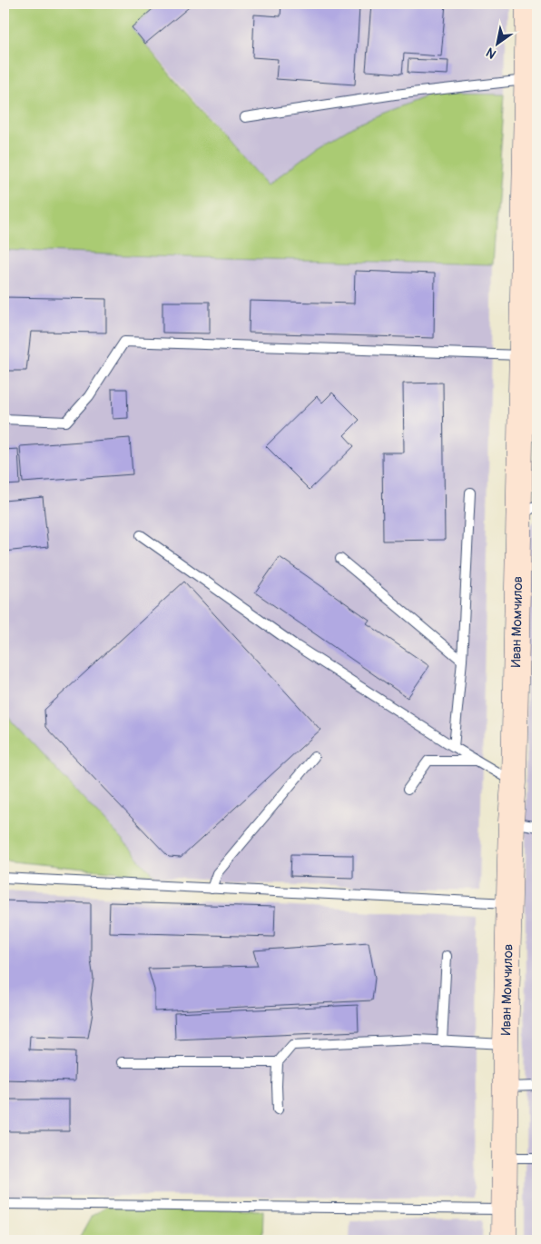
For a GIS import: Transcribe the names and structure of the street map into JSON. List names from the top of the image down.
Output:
{
  "streets": {
    "street": ["Иван Момчилов"]
  },
  "north": "bottom left"
}
